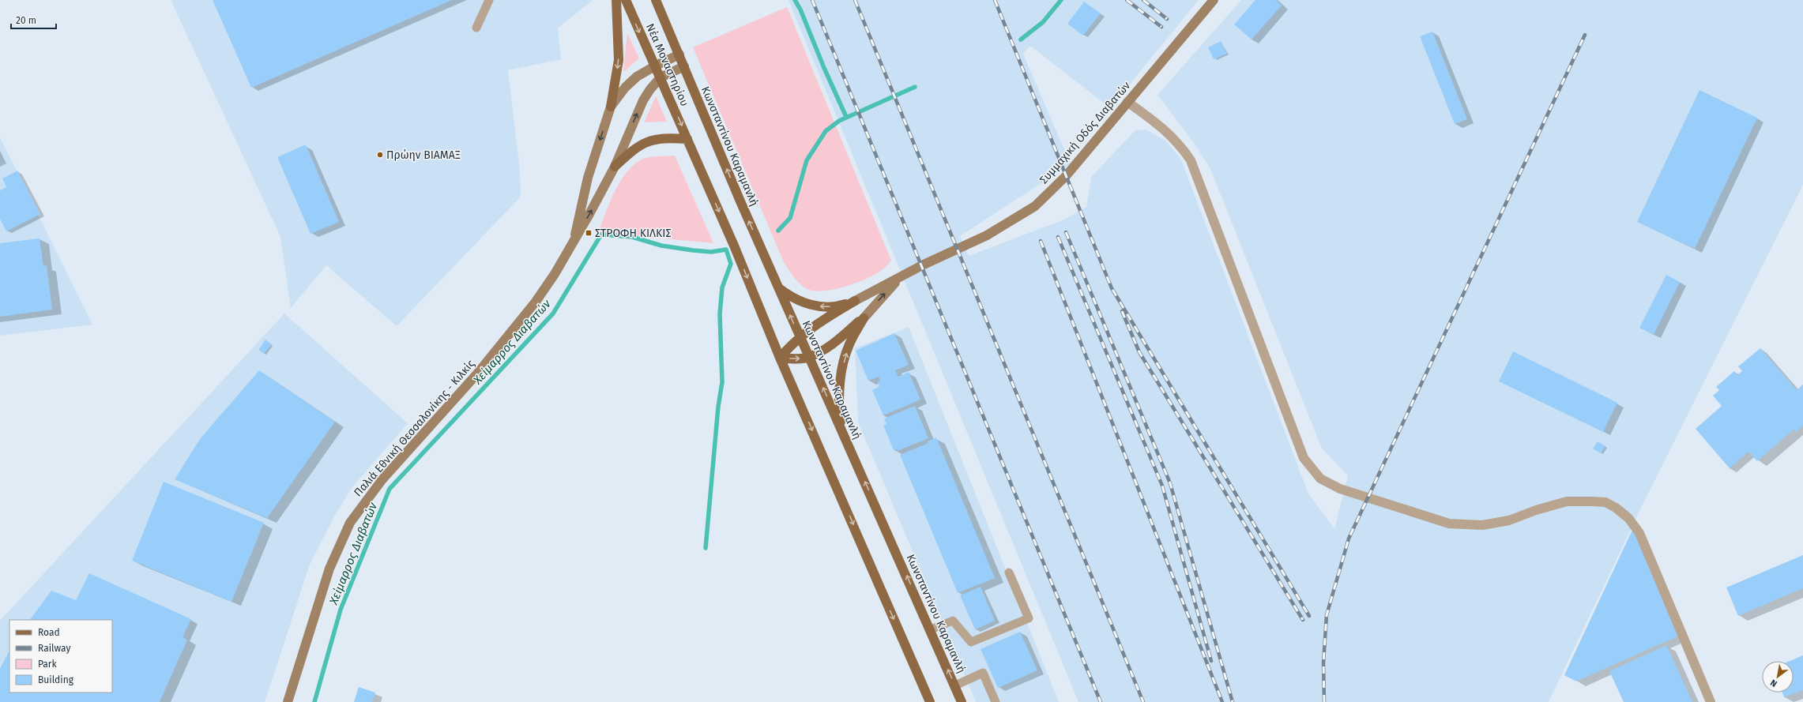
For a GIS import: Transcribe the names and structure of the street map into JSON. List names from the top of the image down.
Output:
{
  "streets": {
    "main road": [
      "Νέα Μοναστηρίου",
      "Συμμαχική Οδός Διαβατών",
      "Κωνσταντίνου Καραμανλή",
      "Παλιά Εθνική Θεσσαλονίκης - Κιλκίς"
    ]
  },
  "crossings": [
    ["Νέα Μοναστηρίου", "Κωνσταντίνου Καραμανλή"],
    ["Νέα Μοναστηρίου", "Παλιά Εθνική Θεσσαλονίκης - Κιλκίς"],
    ["Κωνσταντίνου Καραμανλή", "Παλιά Εθνική Θεσσαλονίκης - Κιλκίς"]
  ],
  "water": ["Χείμαρρος Διαβατών"],
  "places": {
    "other": ["Πρώην ΒΙΑΜΑΞ"],
    "transit": ["ΣΤΡΟΦΗ ΚΙΛΚΙΣ"]
  },
  "legend": [
    "Road",
    "Railway",
    "Park",
    "Building"
  ],
  "scale_bar": "20 m",
  "north": "bottom left"
}
